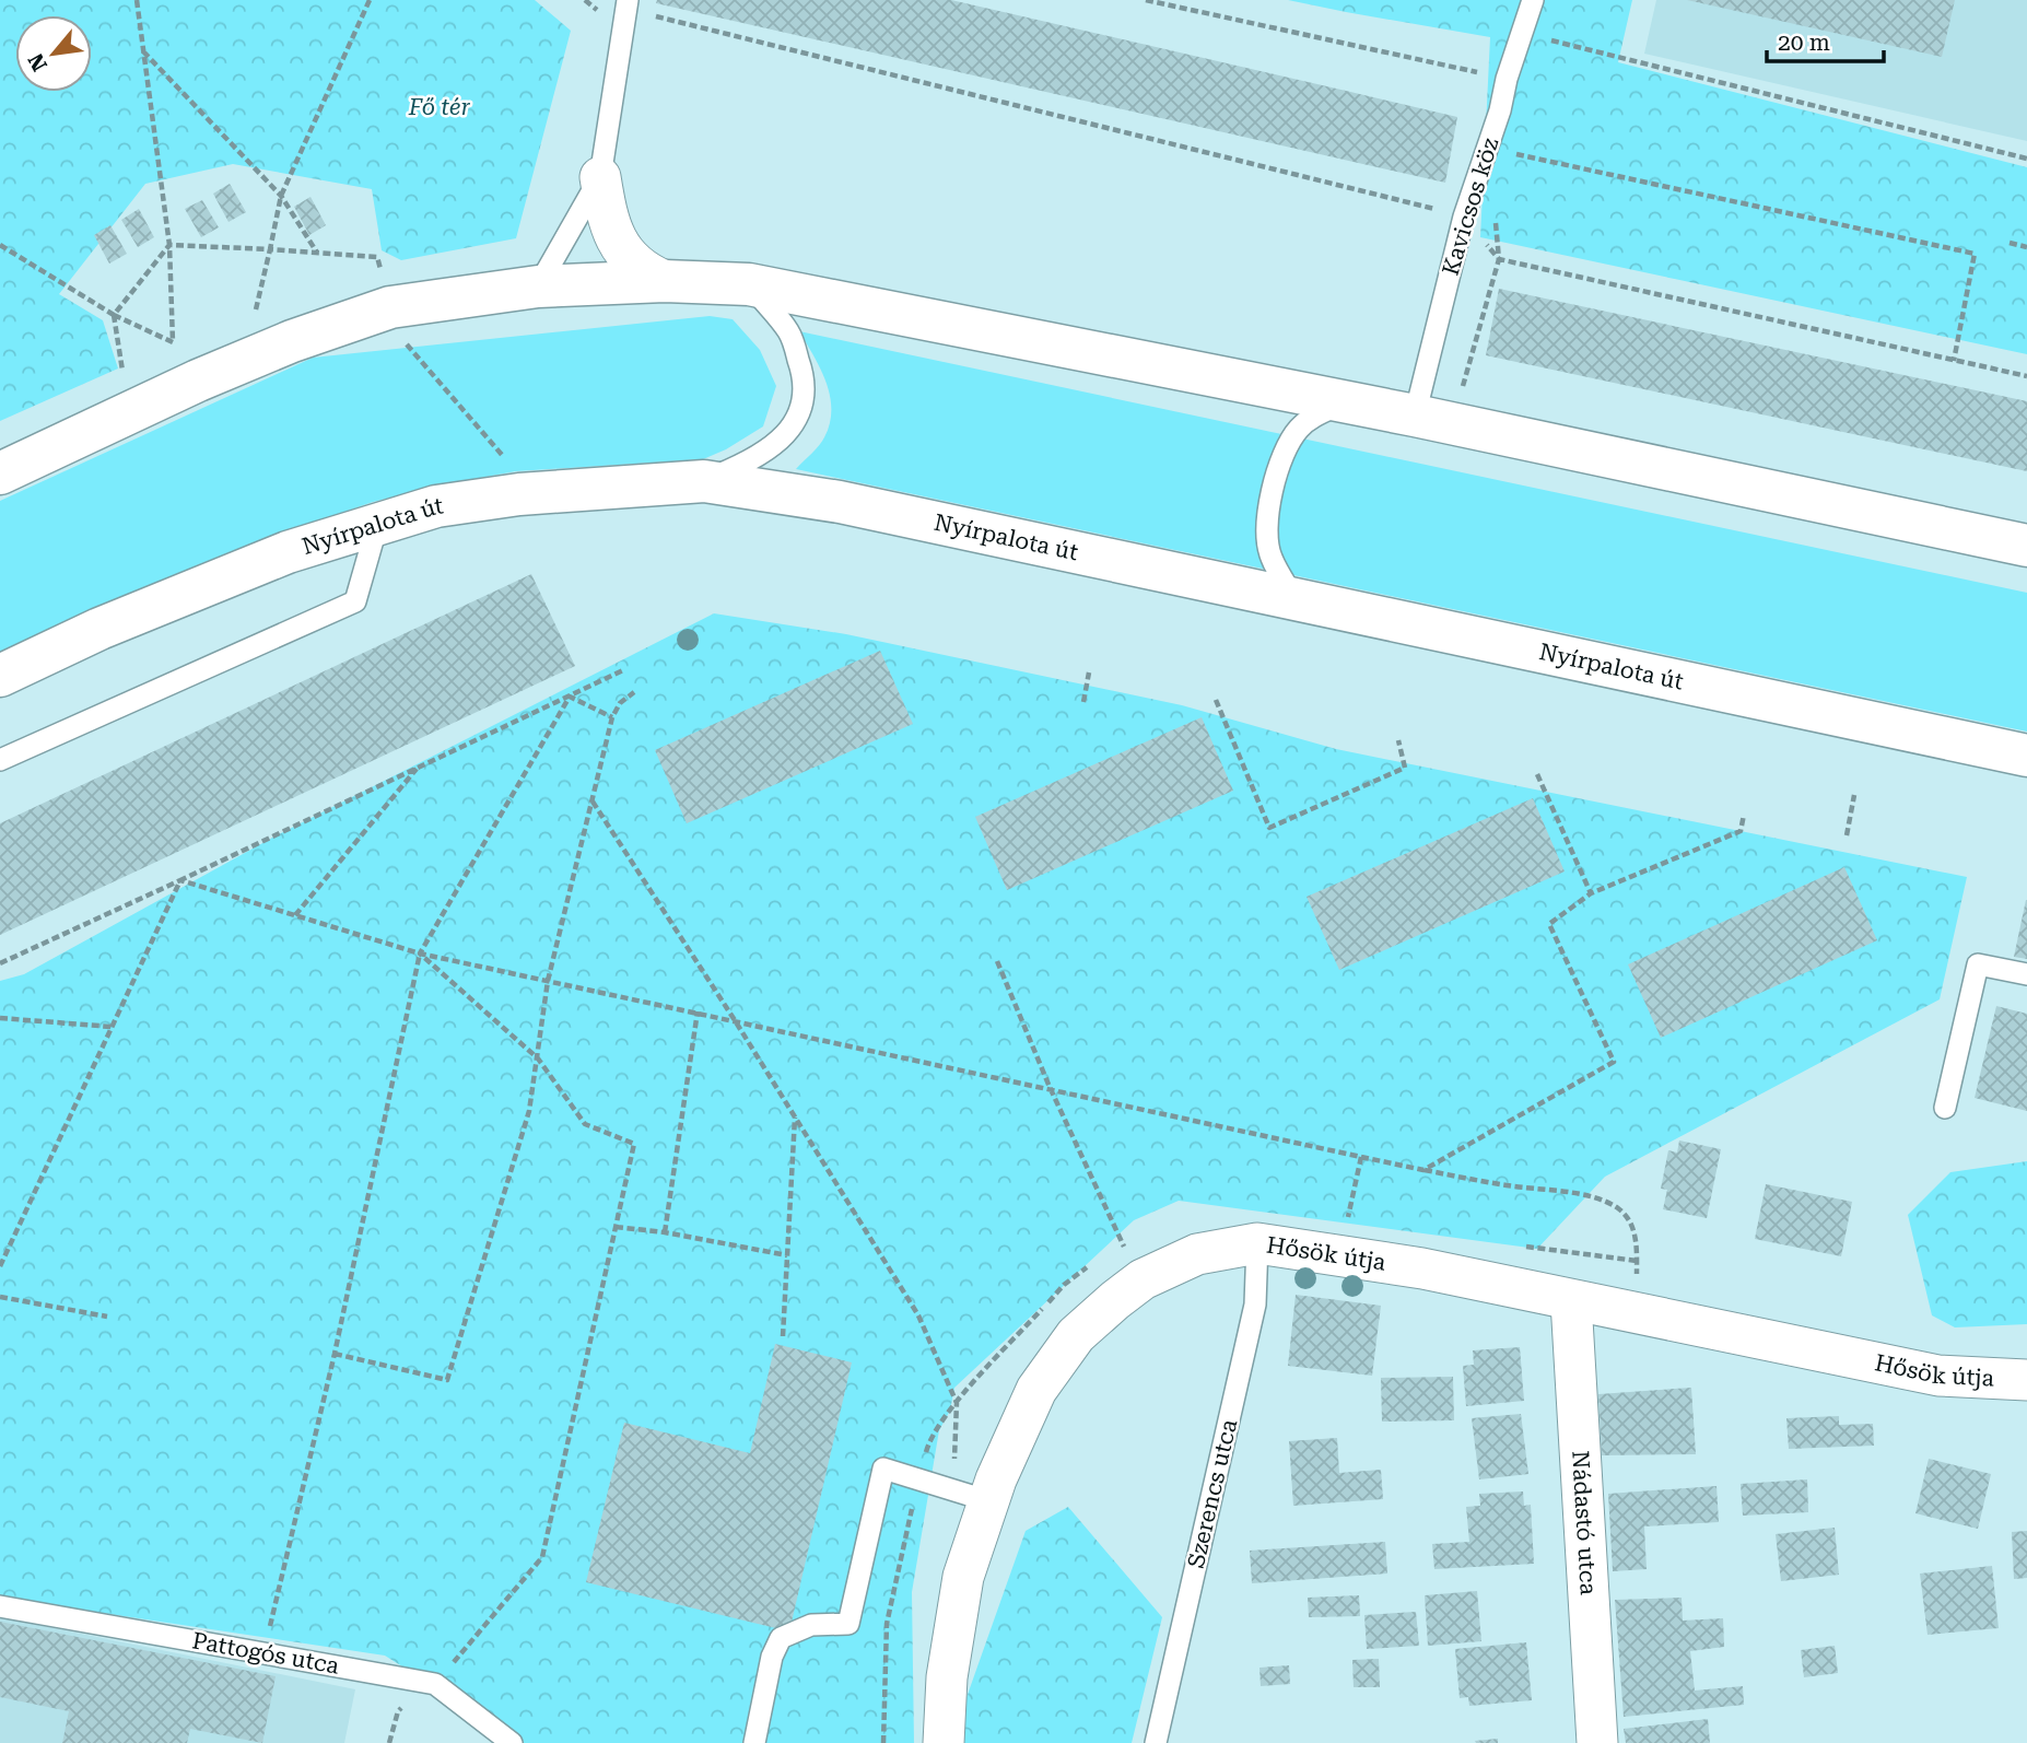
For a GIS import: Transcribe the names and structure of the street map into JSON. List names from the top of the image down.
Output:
{
  "streets": {
    "main road": ["Nyírpalota út"],
    "street": ["Hősök útja", "Nádastó utca"],
    "lane": ["Kavicsos köz", "Szerencs utca", "Pattogós utca"]
  },
  "crossings": [
    ["Hősök útja", "Szerencs utca"],
    ["Hősök útja", "Nádastó utca"]
  ],
  "parks": ["Fő tér"],
  "scale_bar": "20 m",
  "north": "bottom left"
}
